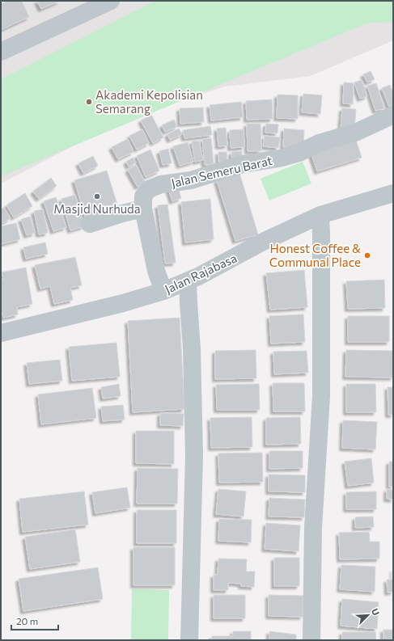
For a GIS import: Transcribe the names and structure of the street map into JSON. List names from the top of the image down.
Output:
{
  "streets": {
    "street": ["Jalan Semeru Barat", "Jalan Rajabasa"]
  },
  "crossings": [
    ["Jalan Semeru Barat", "Jalan Rajabasa"]
  ],
  "places": ["Akademi Kepolisian Semarang", "Masjid Nurhuda", "Honest Coffee & Communal Place"],
  "scale_bar": "20 m",
  "north": "top right"
}
